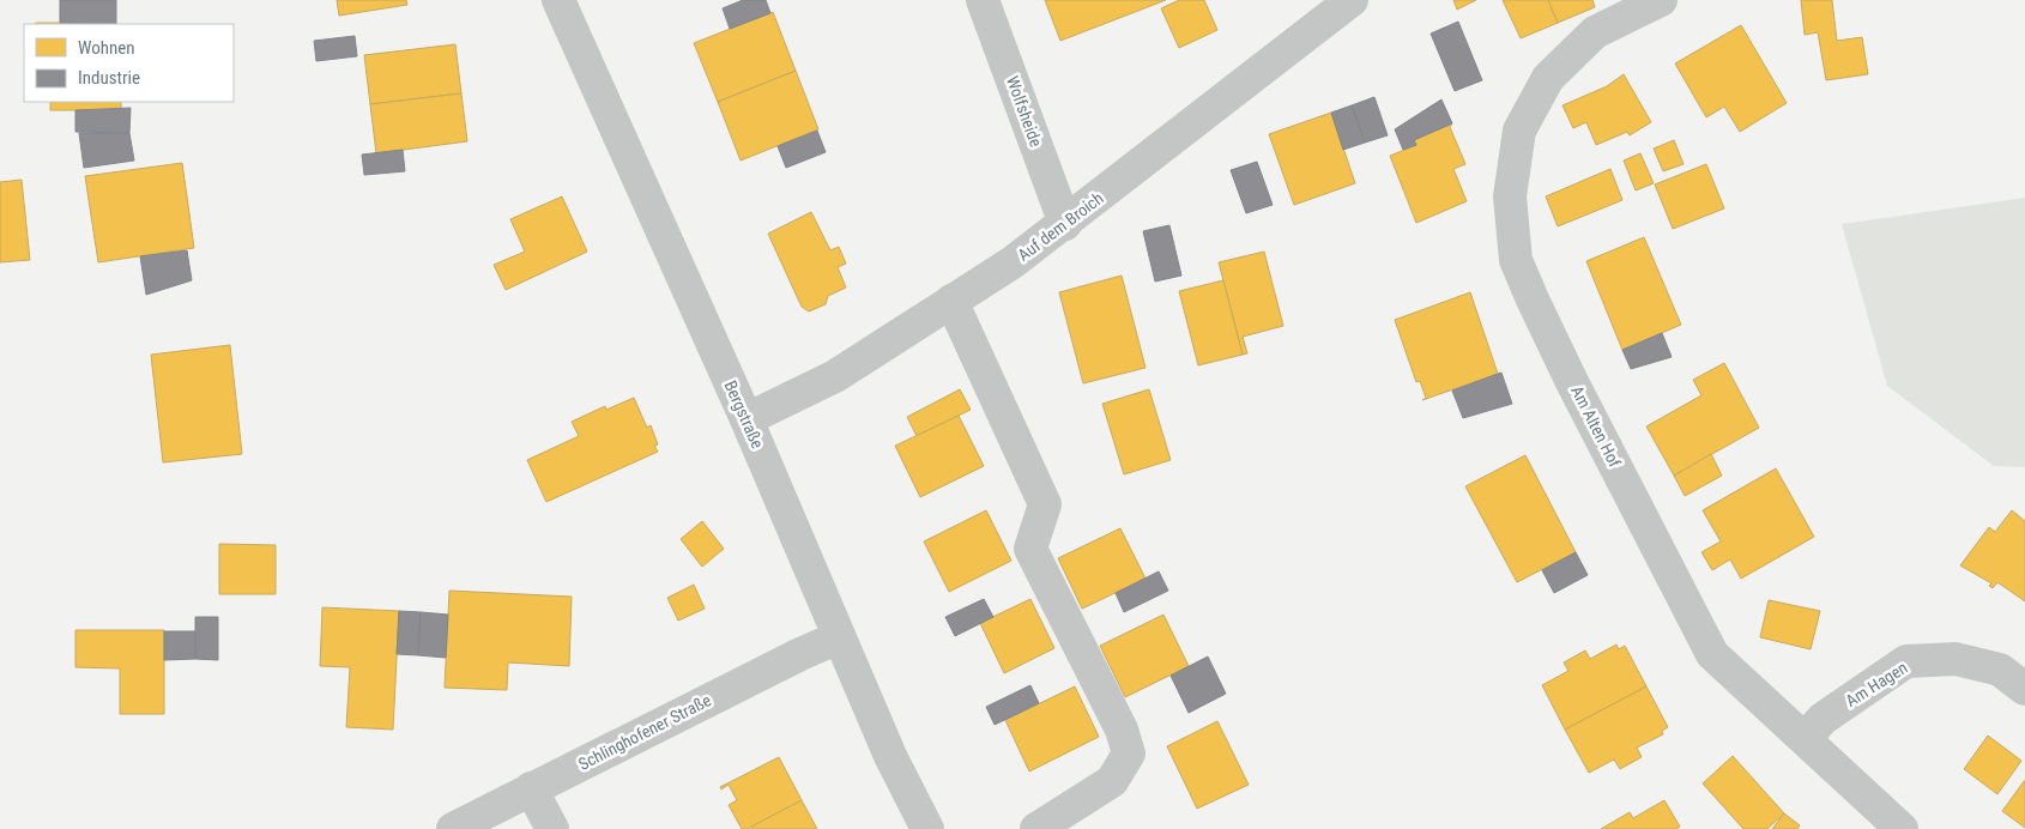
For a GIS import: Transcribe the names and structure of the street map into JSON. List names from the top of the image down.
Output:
{
  "streets": {
    "street": [
      "Wolfsheide",
      "Auf dem Broich",
      "Bergstraße",
      "Am Alten Hof",
      "Am Hagen",
      "Schlinghofener Straße"
    ]
  },
  "crossings": [
    ["Wolfsheide", "Auf dem Broich"],
    ["Auf dem Broich", "Bergstraße"],
    ["Bergstraße", "Schlinghofener Straße"],
    ["Am Alten Hof", "Am Hagen"]
  ],
  "legend": ["Wohnen", "Industrie"]
}
